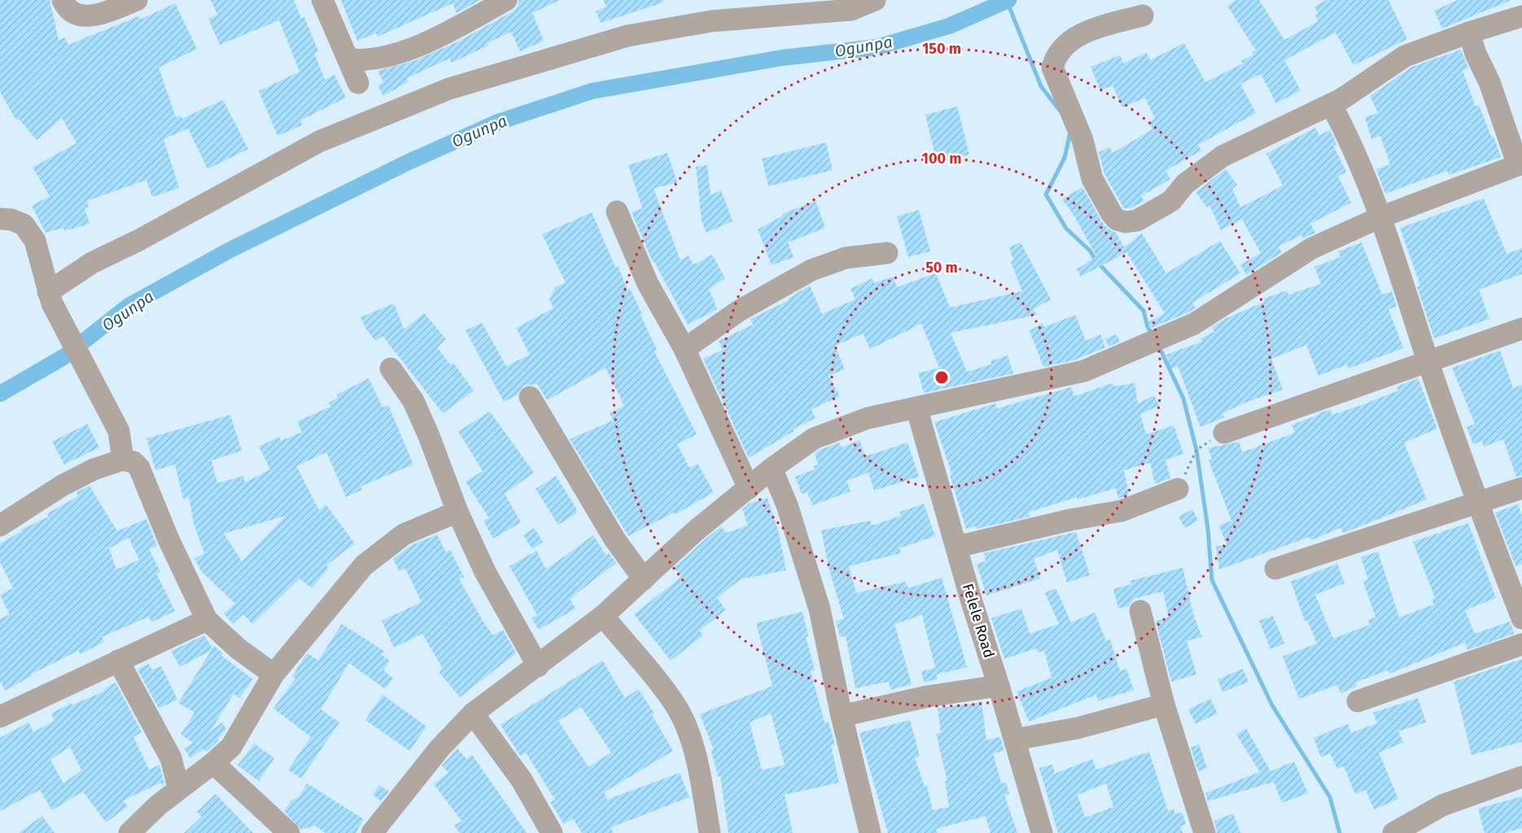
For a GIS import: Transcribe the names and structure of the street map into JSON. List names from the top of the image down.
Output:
{
  "streets": {
    "street": ["Felele Road"]
  },
  "water": ["Ogunpa"],
  "rings": ["150 m", "100 m", "50 m"]
}
